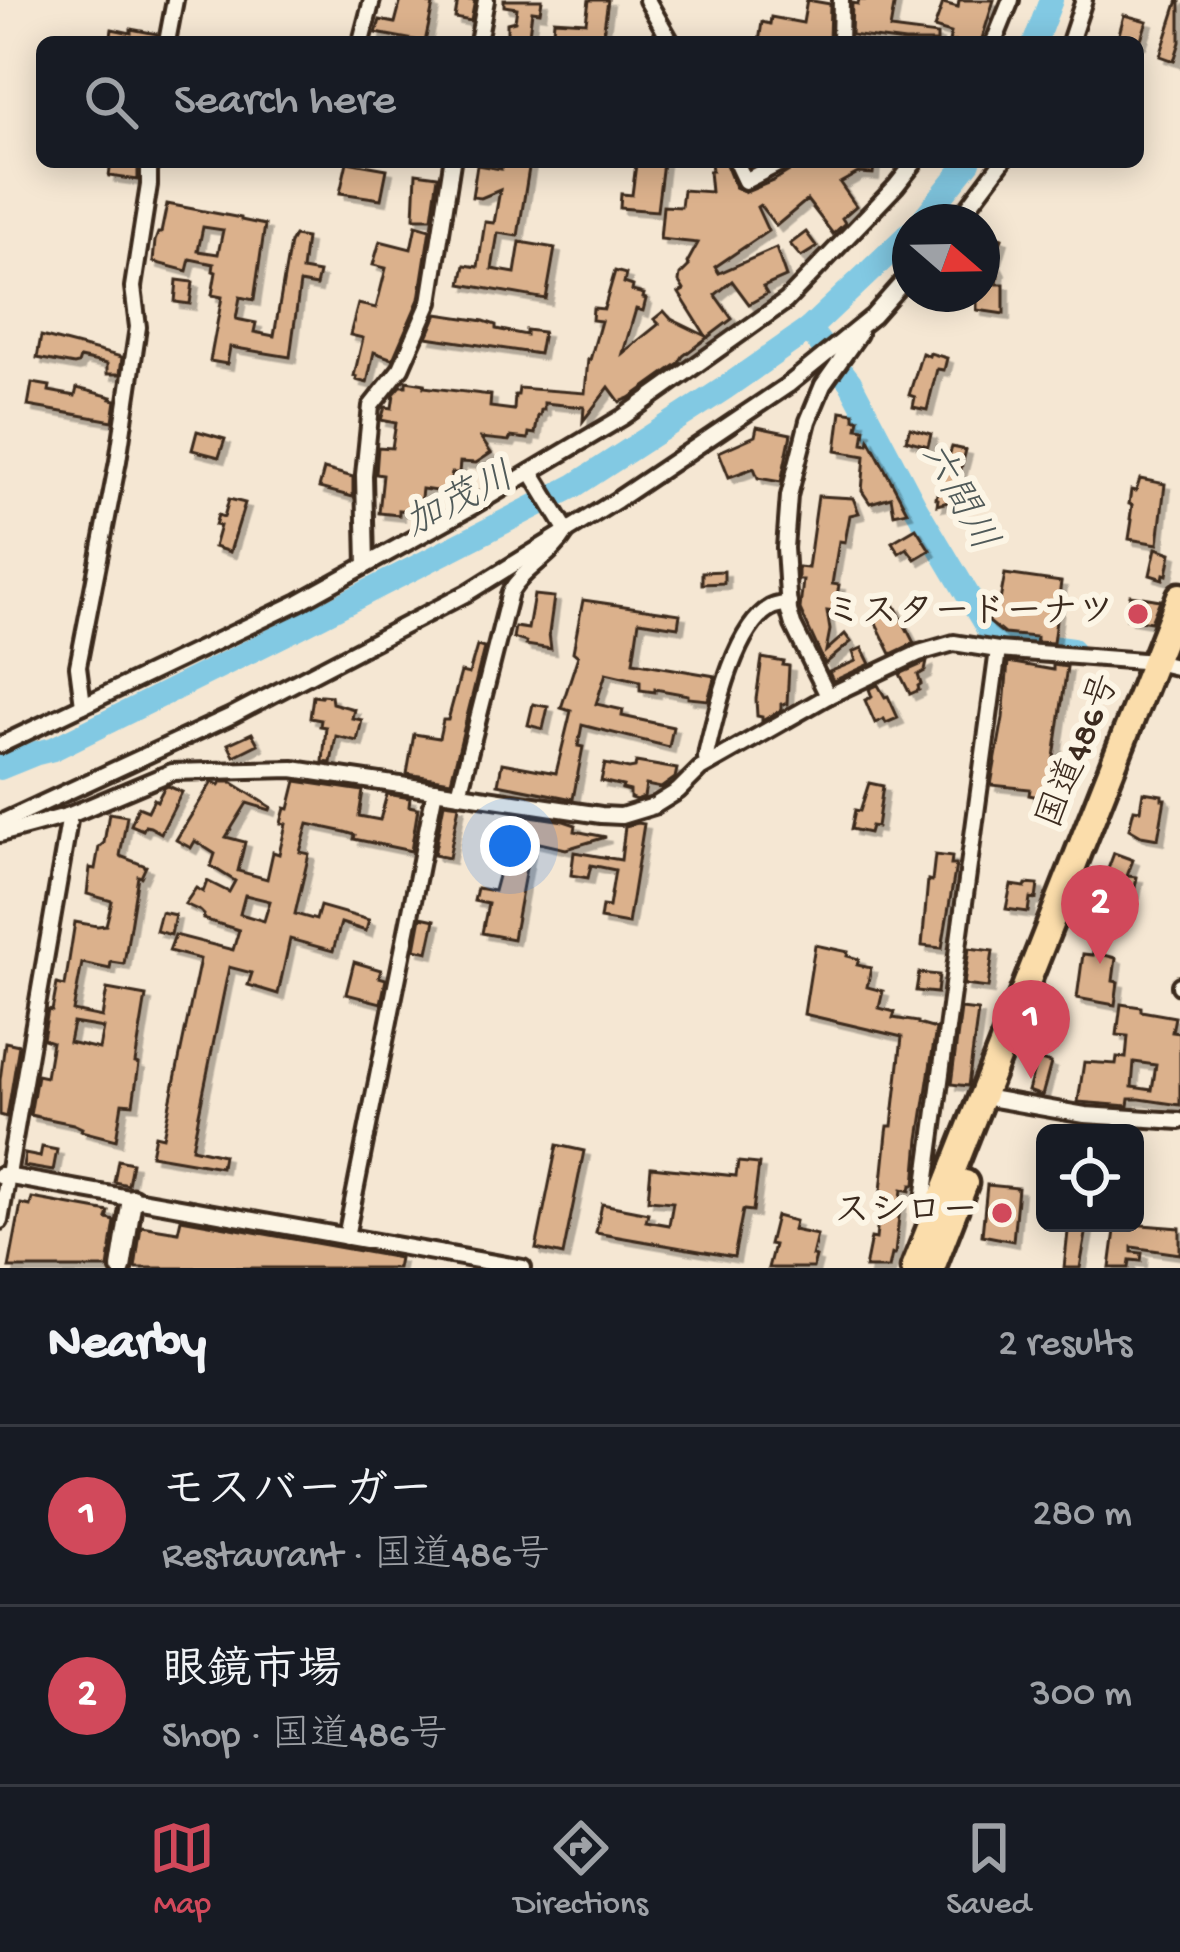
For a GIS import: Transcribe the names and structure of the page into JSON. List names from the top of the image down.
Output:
{
  "streets": {
    "highway": ["国道486号"]
  },
  "water": ["六間川", "加茂川"],
  "places": ["ミスタードーナツ", "スシロー"],
  "north": "right",
  "page": {
    "search": "Search here",
    "pins": ["2", "1"],
    "heading": ["Nearby", "2 results"],
    "list": [
      {
        "mark": "1",
        "name": "モスバーガー",
        "note": "Restaurant · 国道486号",
        "value": "280 m"
      },
      {
        "mark": "2",
        "name": "眼鏡市場",
        "note": "Shop · 国道486号",
        "value": "300 m"
      }
    ],
    "nav": ["Map", "Directions", "Saved"]
  }
}
